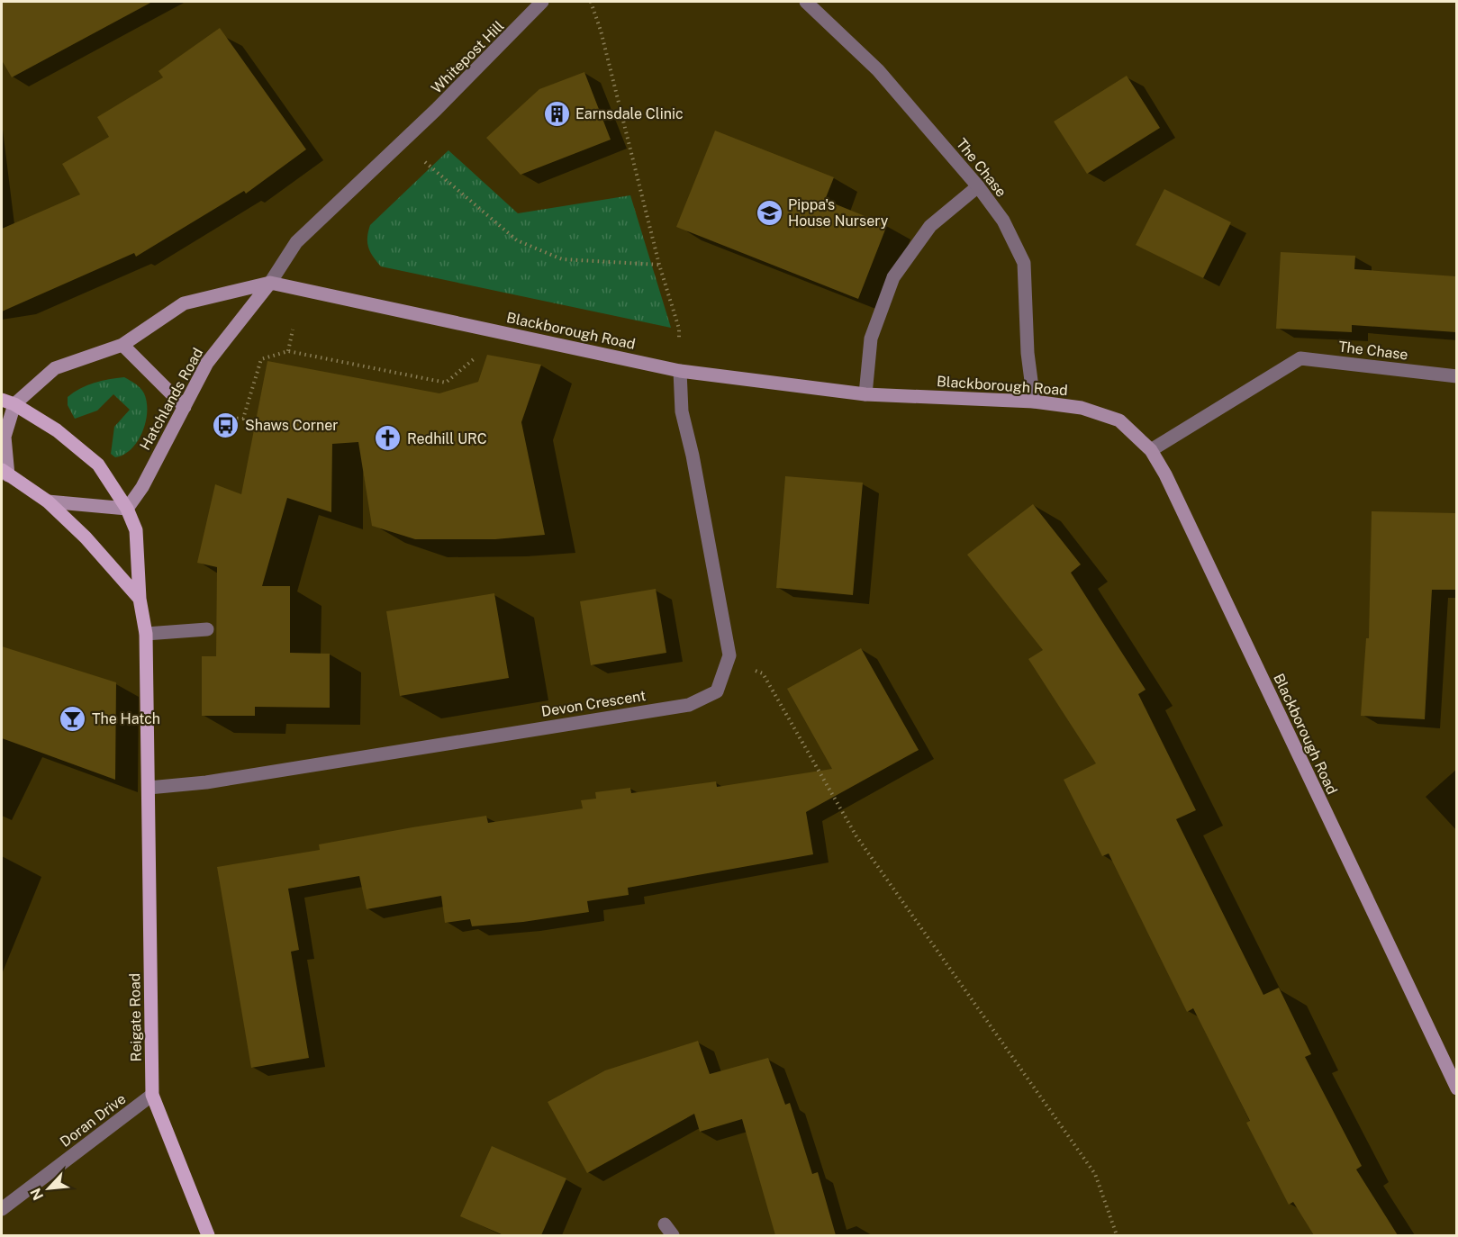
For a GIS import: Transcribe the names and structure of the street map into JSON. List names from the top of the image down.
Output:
{
  "streets": {
    "main road": ["Blackborough Road", "Hatchlands Road", "Reigate Road"],
    "street": [
      "Whitepost Hill",
      "The Chase",
      "Devon Crescent",
      "Doran Drive"
    ]
  },
  "crossings": [
    ["Whitepost Hill", "Hatchlands Road"],
    ["The Chase", "Blackborough Road"],
    ["Blackborough Road", "Hatchlands Road"],
    ["Blackborough Road", "Devon Crescent"],
    ["Devon Crescent", "Reigate Road"],
    ["Reigate Road", "Doran Drive"]
  ],
  "places": {
    "building": ["Earnsdale Clinic"],
    "school or university": ["Pippa's House Nursery"],
    "bus stop": ["Shaws Corner"],
    "church": ["Redhill URC"],
    "bar": ["The Hatch"]
  },
  "north": "bottom left"
}
